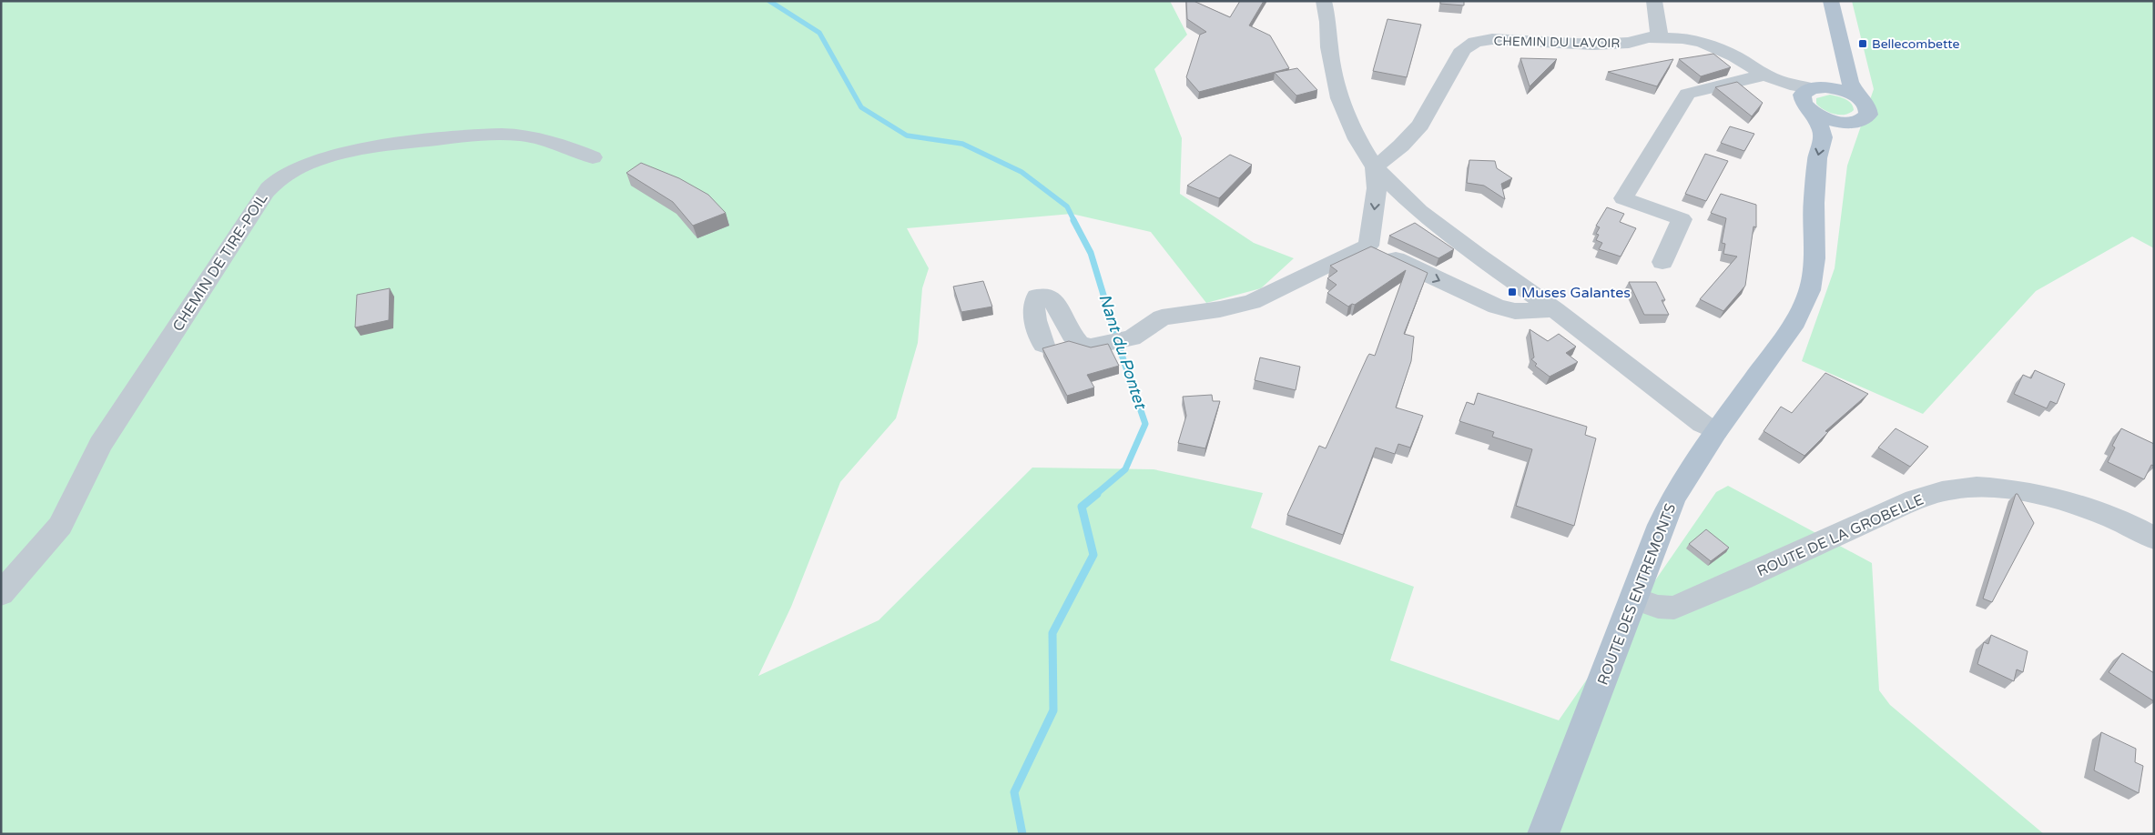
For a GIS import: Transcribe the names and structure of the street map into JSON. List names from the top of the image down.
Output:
{
  "streets": {
    "main road": ["ROUTE DES ENTREMONTS"],
    "street": ["CHEMIN DU LAVOIR", "CHEMIN DE TIRE-POIL", "ROUTE DE LA GROBELLE"]
  },
  "crossings": [
    ["CHEMIN DU LAVOIR", "ROUTE DES ENTREMONTS"],
    ["ROUTE DE LA GROBELLE", "ROUTE DES ENTREMONTS"]
  ],
  "water": ["Nant du Pontet"],
  "places": {
    "transit": ["Bellecombette", "Muses Galantes"]
  }
}
